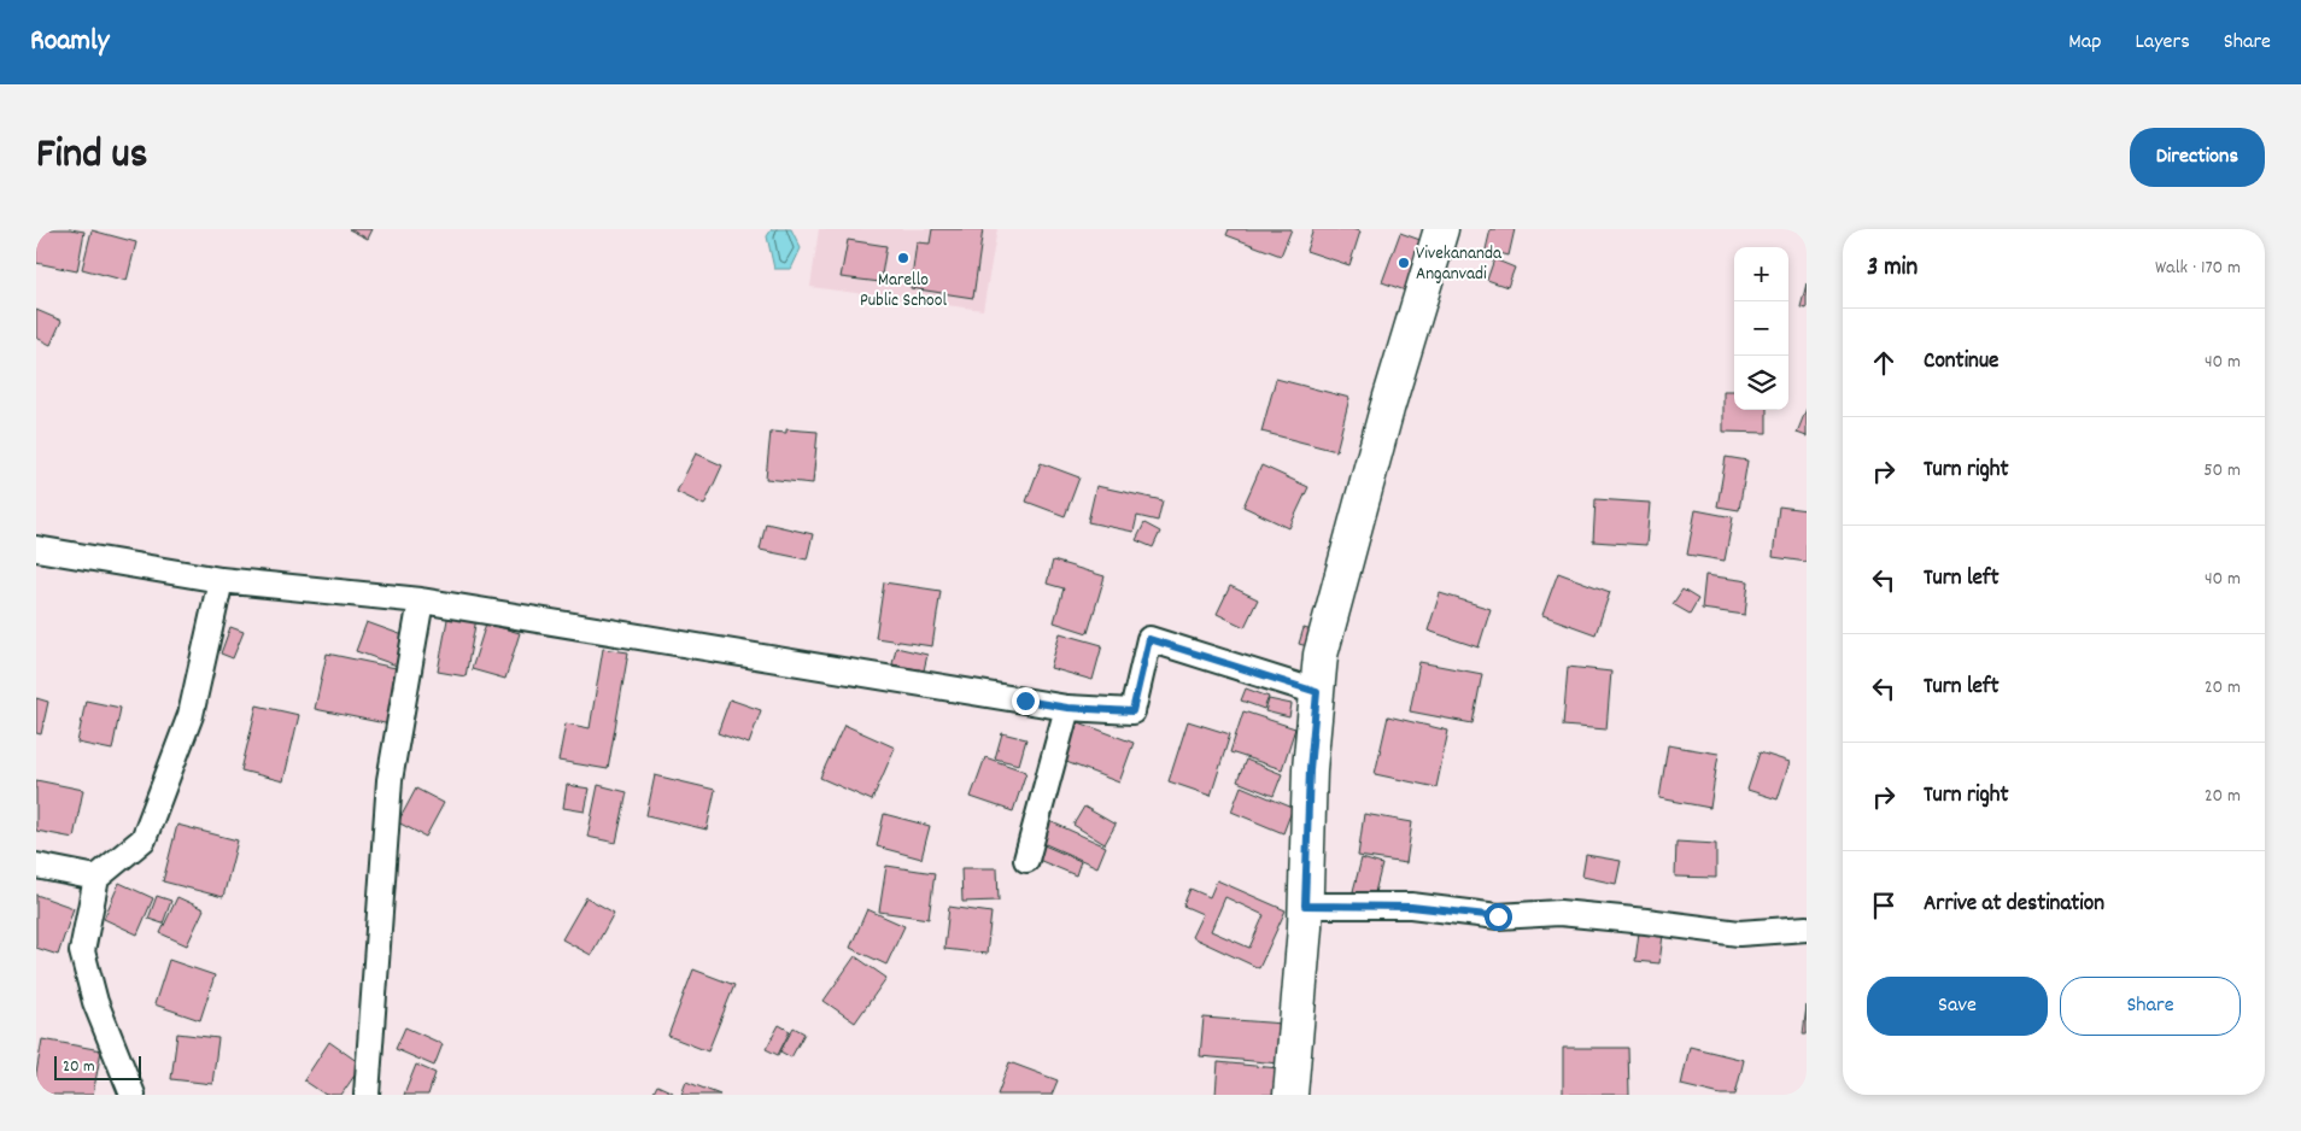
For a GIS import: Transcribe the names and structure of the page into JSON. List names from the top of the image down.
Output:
{
  "places": ["Marello Public School", "Vivekananda Anganvadi"],
  "scale_bar": "20 m",
  "page": {
    "header": "Roamly",
    "nav": ["Map", "Layers", "Share"],
    "title": "Find us",
    "buttons": [
      "Directions",
      ["Save", "Share"]
    ],
    "heading": ["3 min", "Walk · 170 m"],
    "map_buttons": ["+", "−"],
    "list": [
      ["Continue", "40 m"],
      ["Turn right", "50 m"],
      ["Turn left", "40 m"],
      ["Turn left", "20 m"],
      ["Turn right", "20 m"],
      "Arrive at destination"
    ],
    "scale": "20 m"
  }
}
